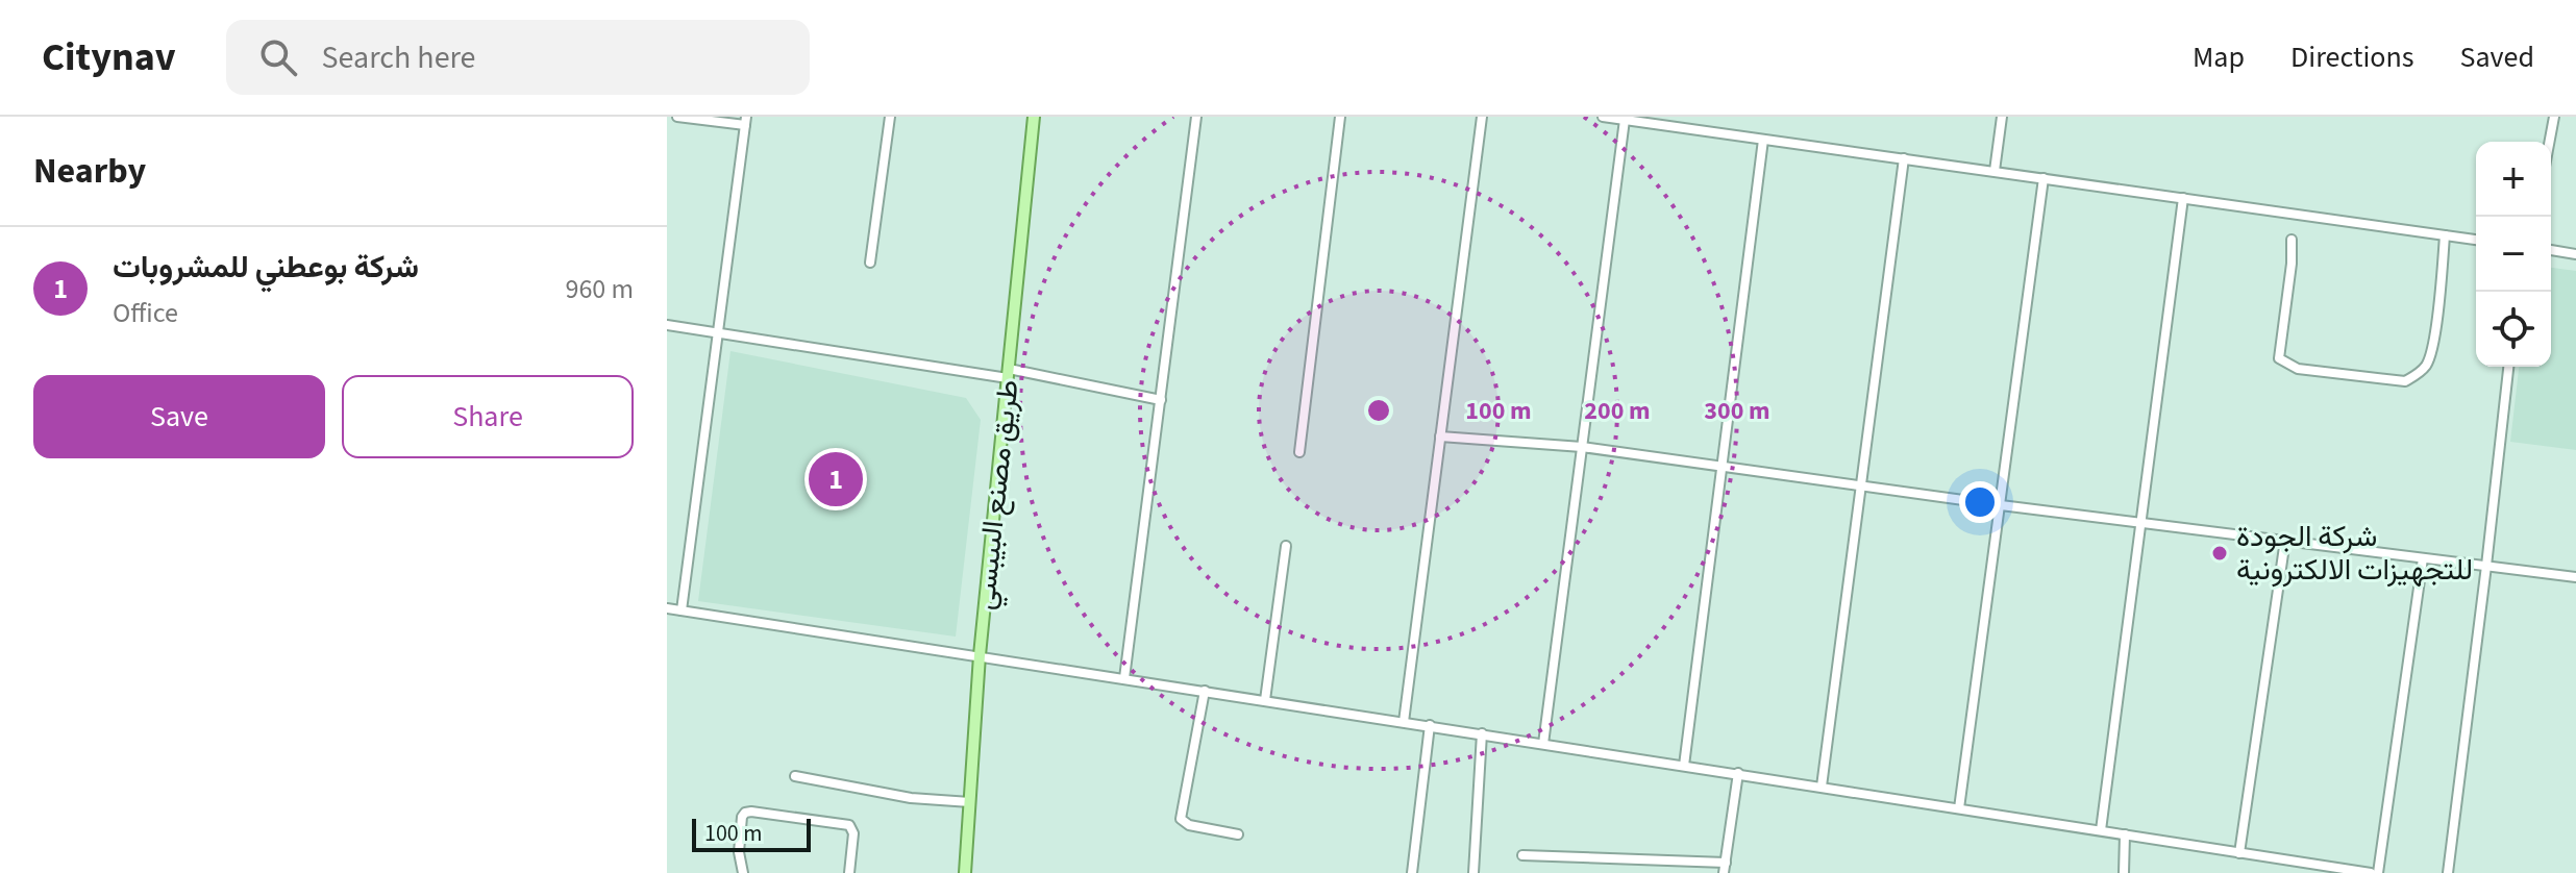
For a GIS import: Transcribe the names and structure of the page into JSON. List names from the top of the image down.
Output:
{
  "streets": {
    "main road": ["طريق مصنع البيبسي"]
  },
  "places": ["شركة الجودة للتجهيزات الالكترونية"],
  "scale_bar": "100 m",
  "page": {
    "header": "Citynav",
    "search": "Search here",
    "nav": ["Map", "Directions", "Saved"],
    "heading": "Nearby",
    "map_buttons": ["+", "−"],
    "list": [
      {
        "mark": "1",
        "name": "شركة بوعطني للمشروبات",
        "note": "Office",
        "value": "960 m"
      }
    ],
    "buttons": ["Save", "Share"],
    "pins": "1",
    "scale": "100 m"
  },
  "rings": ["100 m", "200 m", "300 m"]
}
